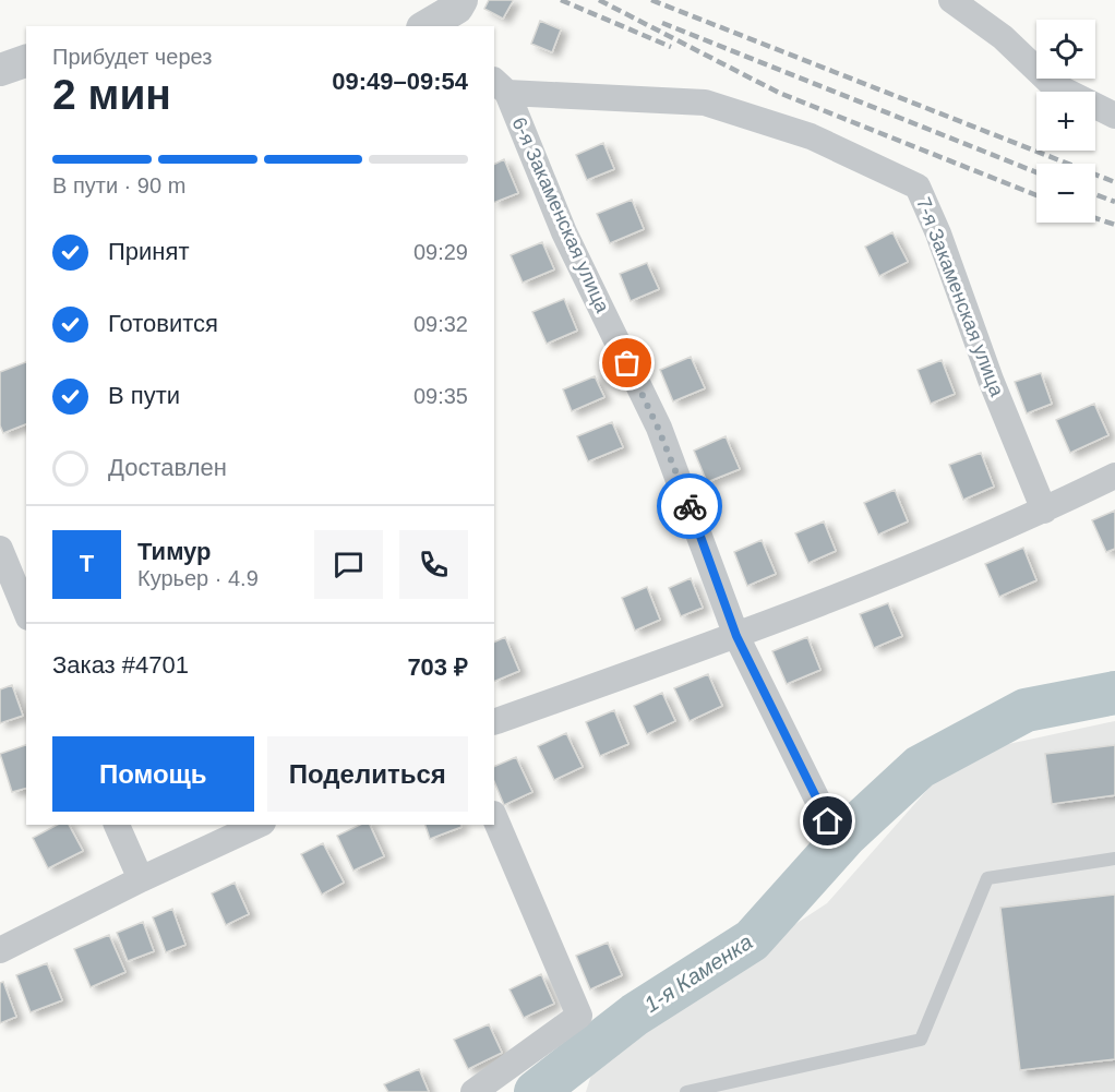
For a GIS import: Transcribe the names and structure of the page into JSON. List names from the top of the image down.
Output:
{
  "streets": {
    "street": ["6-я Закаменская улица", "7-я Закаменская улица"]
  },
  "crossings": [
    ["6-я Закаменская улица", "7-я Закаменская улица"]
  ],
  "water": ["1-я Каменка"],
  "page": {
    "map_buttons": ["+", "−"],
    "heading": ["2 мин", "Прибудет через", "09:49–09:54"],
    "panel": [
      "Тимур",
      "Курьер · 4.9",
      "Заказ #4701",
      "703 ₽"
    ],
    "bar": "В пути · 90 m",
    "list": [
      ["Принят", "09:29"],
      ["Готовится", "09:32"],
      ["В пути", "09:35"],
      "Доставлен"
    ],
    "round": "Т",
    "buttons": ["Помощь", "Поделиться"]
  }
}
